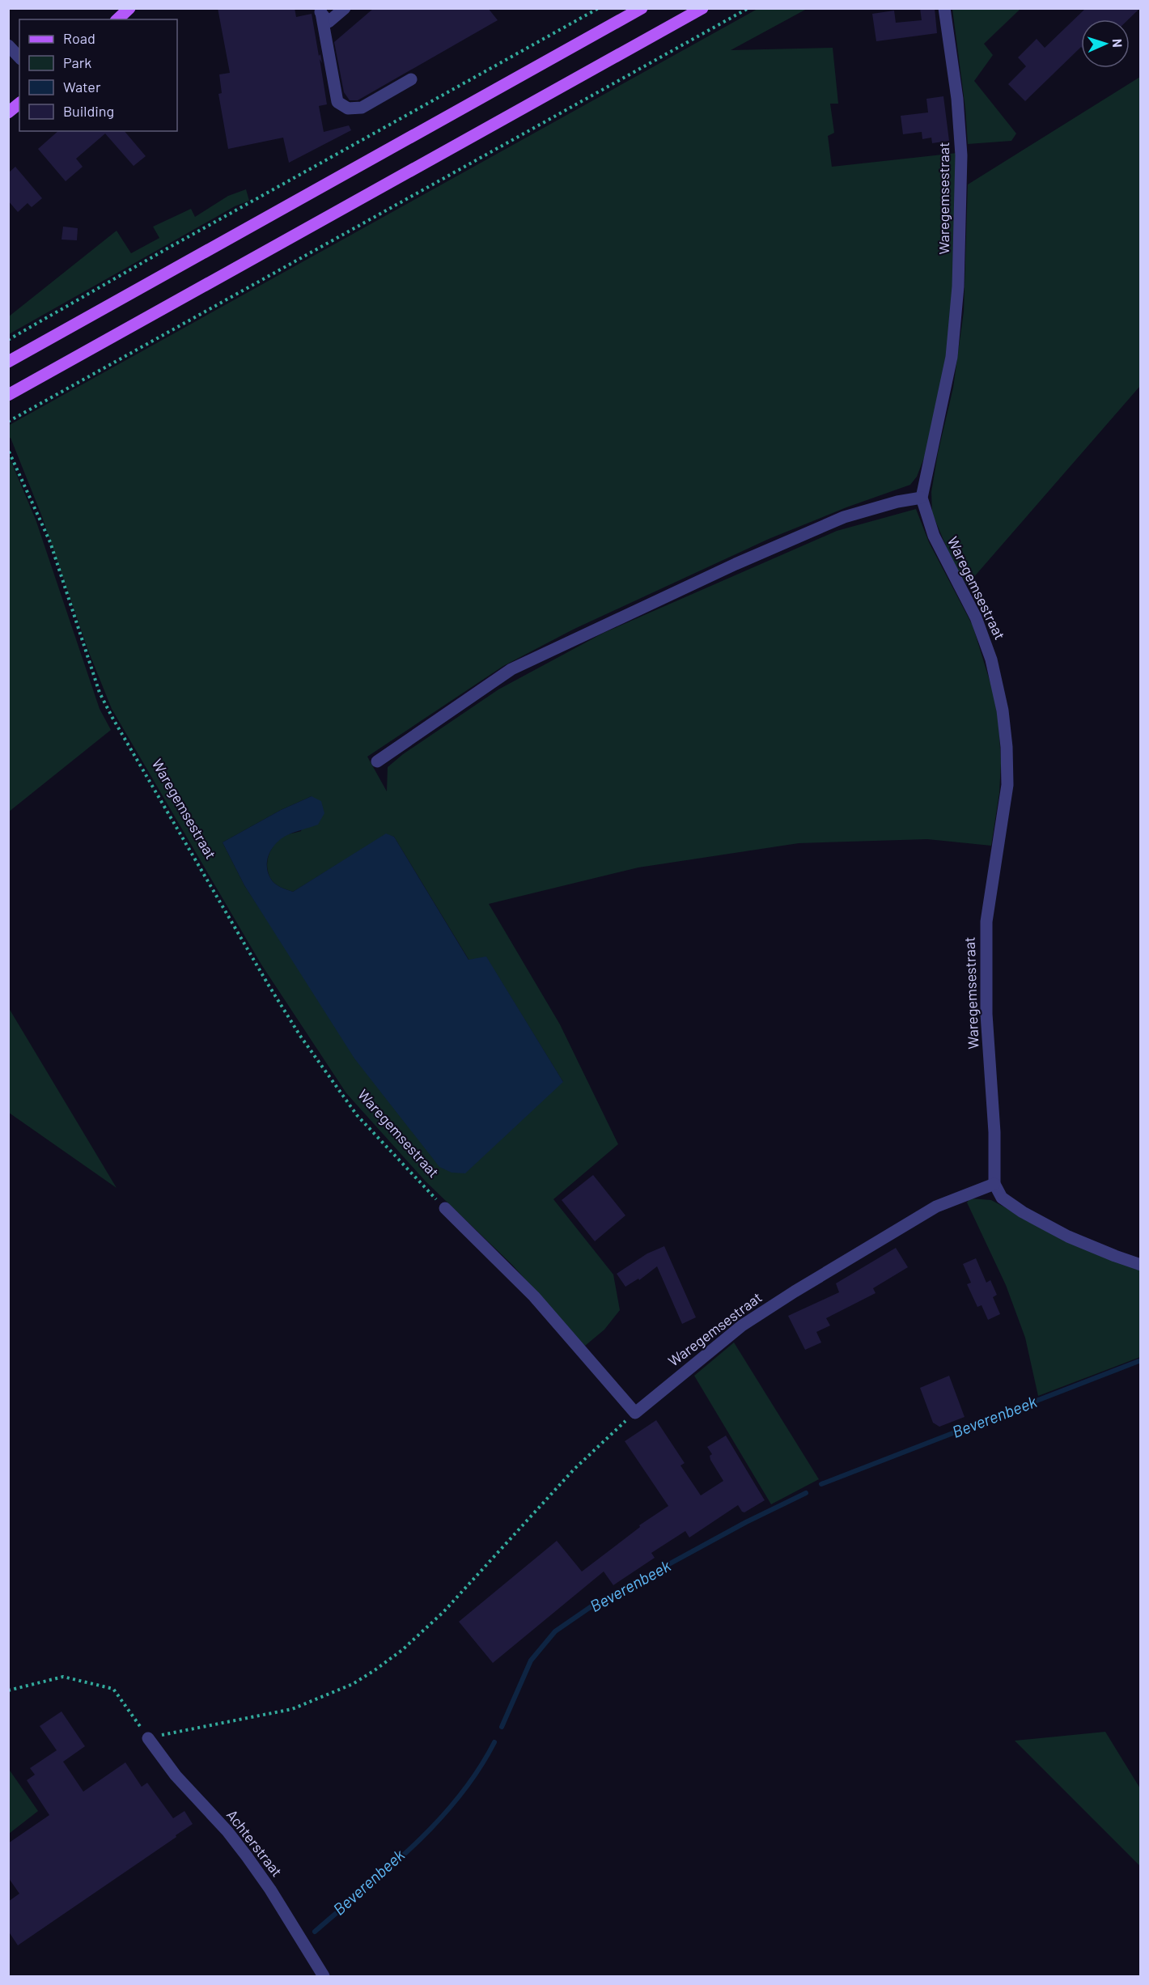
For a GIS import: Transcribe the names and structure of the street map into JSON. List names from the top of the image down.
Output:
{
  "streets": {
    "street": ["Waregemsestraat", "Achterstraat"]
  },
  "water": ["Beverenbeek"],
  "legend": [
    "Road",
    "Park",
    "Water",
    "Building"
  ],
  "north": "right"
}
